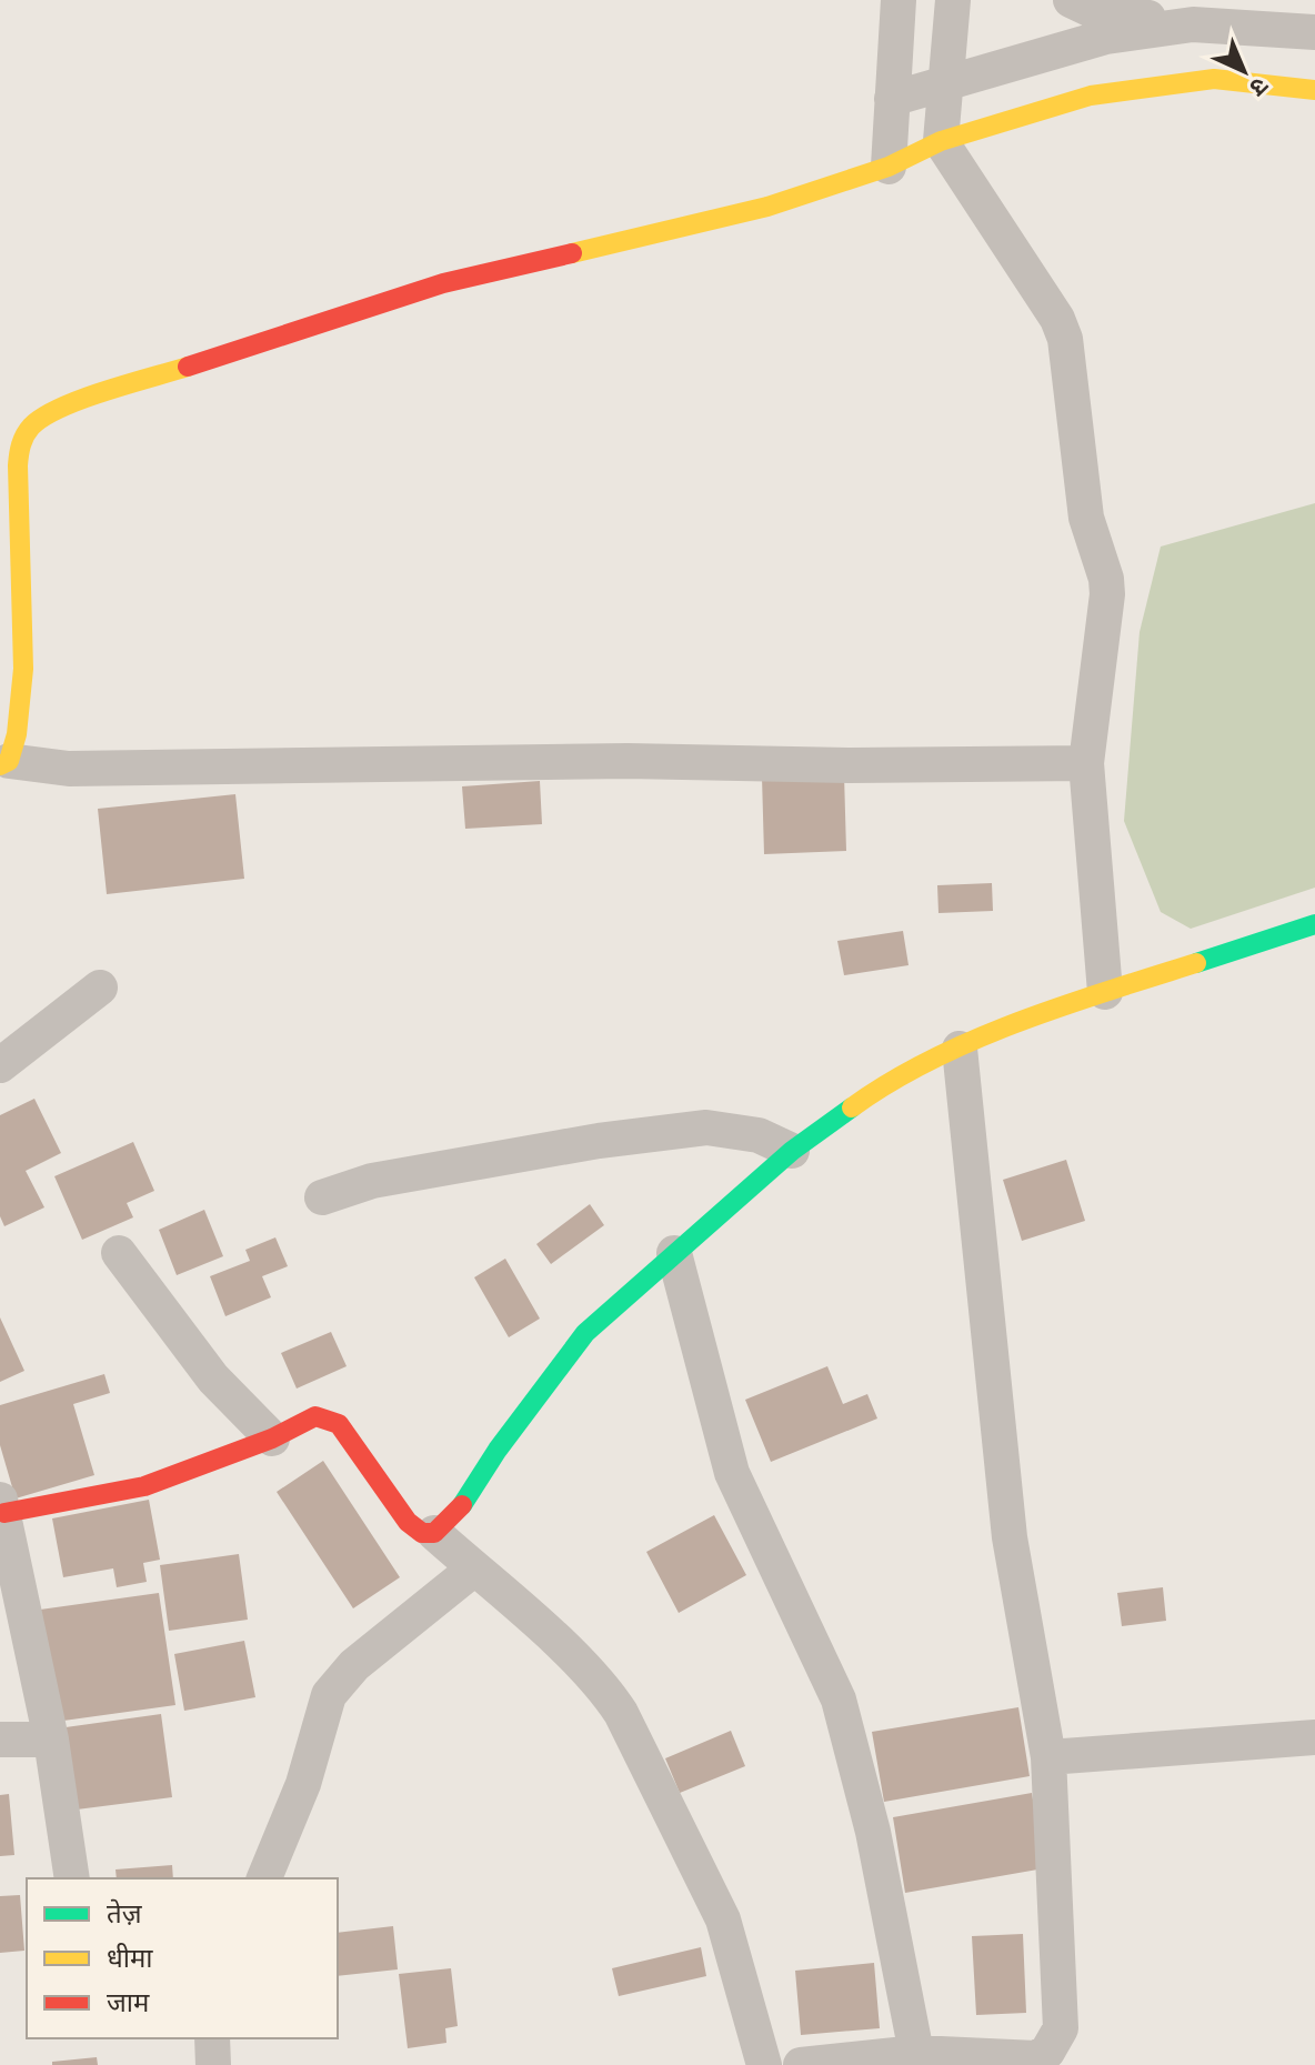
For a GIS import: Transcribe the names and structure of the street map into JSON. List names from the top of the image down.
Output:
{
  "legend": ["तेज़", "धीमा", "जाम"],
  "north": "bottom right"
}
